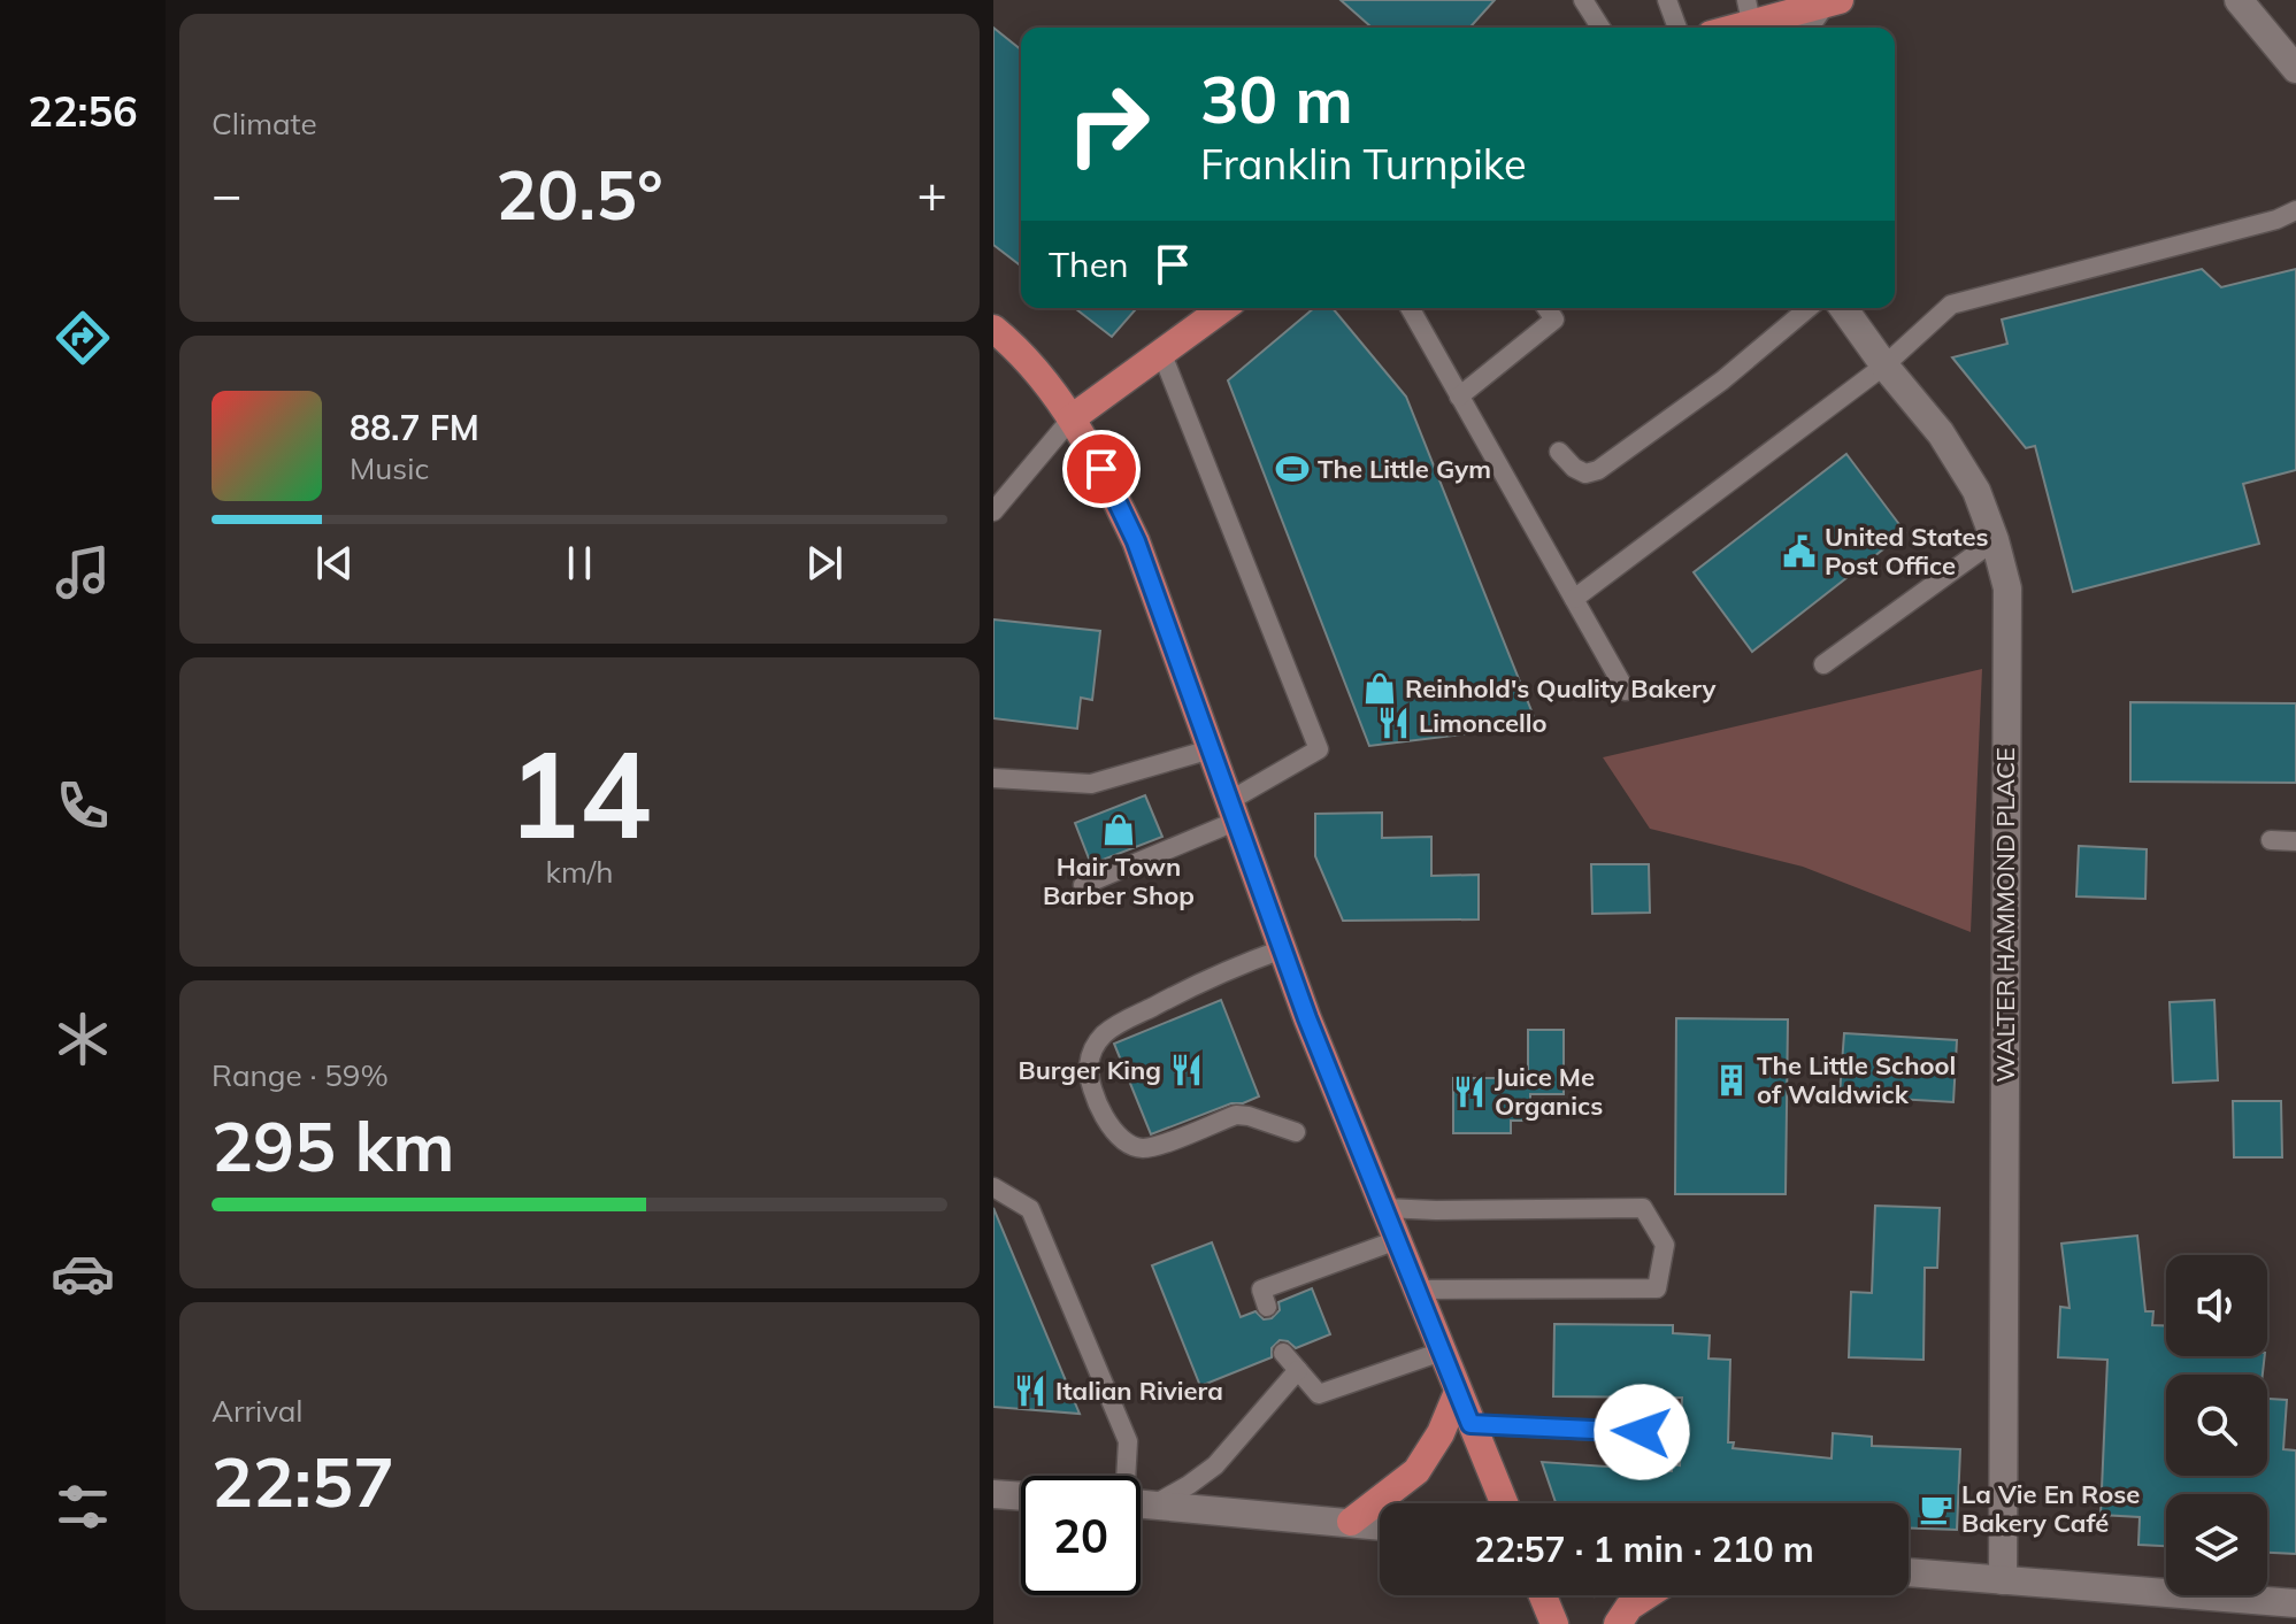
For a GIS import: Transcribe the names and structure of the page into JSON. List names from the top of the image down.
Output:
{
  "streets": {
    "street": ["WALTER HAMMOND PLACE"]
  },
  "places": {
    "sports": ["The Little Gym"],
    "public building": ["United States Post Office"],
    "shop": ["Reinhold's Quality Bakery", "Hair Town Barber Shop"],
    "restaurant": [
      "Limoncello",
      "Burger King",
      "Juice Me Organics",
      "Italian Riviera"
    ],
    "building": ["The Little School of Waldwick"],
    "cafe": ["La Vie En Rose Bakery Café"]
  },
  "page": {
    "tabs": "22:56",
    "tile": [
      "Climate",
      ["14", "km/h"],
      ["Range · 59%", "295 km"],
      ["Arrival", "22:57"]
    ],
    "turn": ["30 m", "Franklin Turnpike"],
    "heat": ["−", "20.5°", "+"],
    "then": "Then",
    "song": ["88.7 FM", "Music"],
    "limit": "20",
    "trip": "22:57 · 1 min · 210 m"
  }
}
